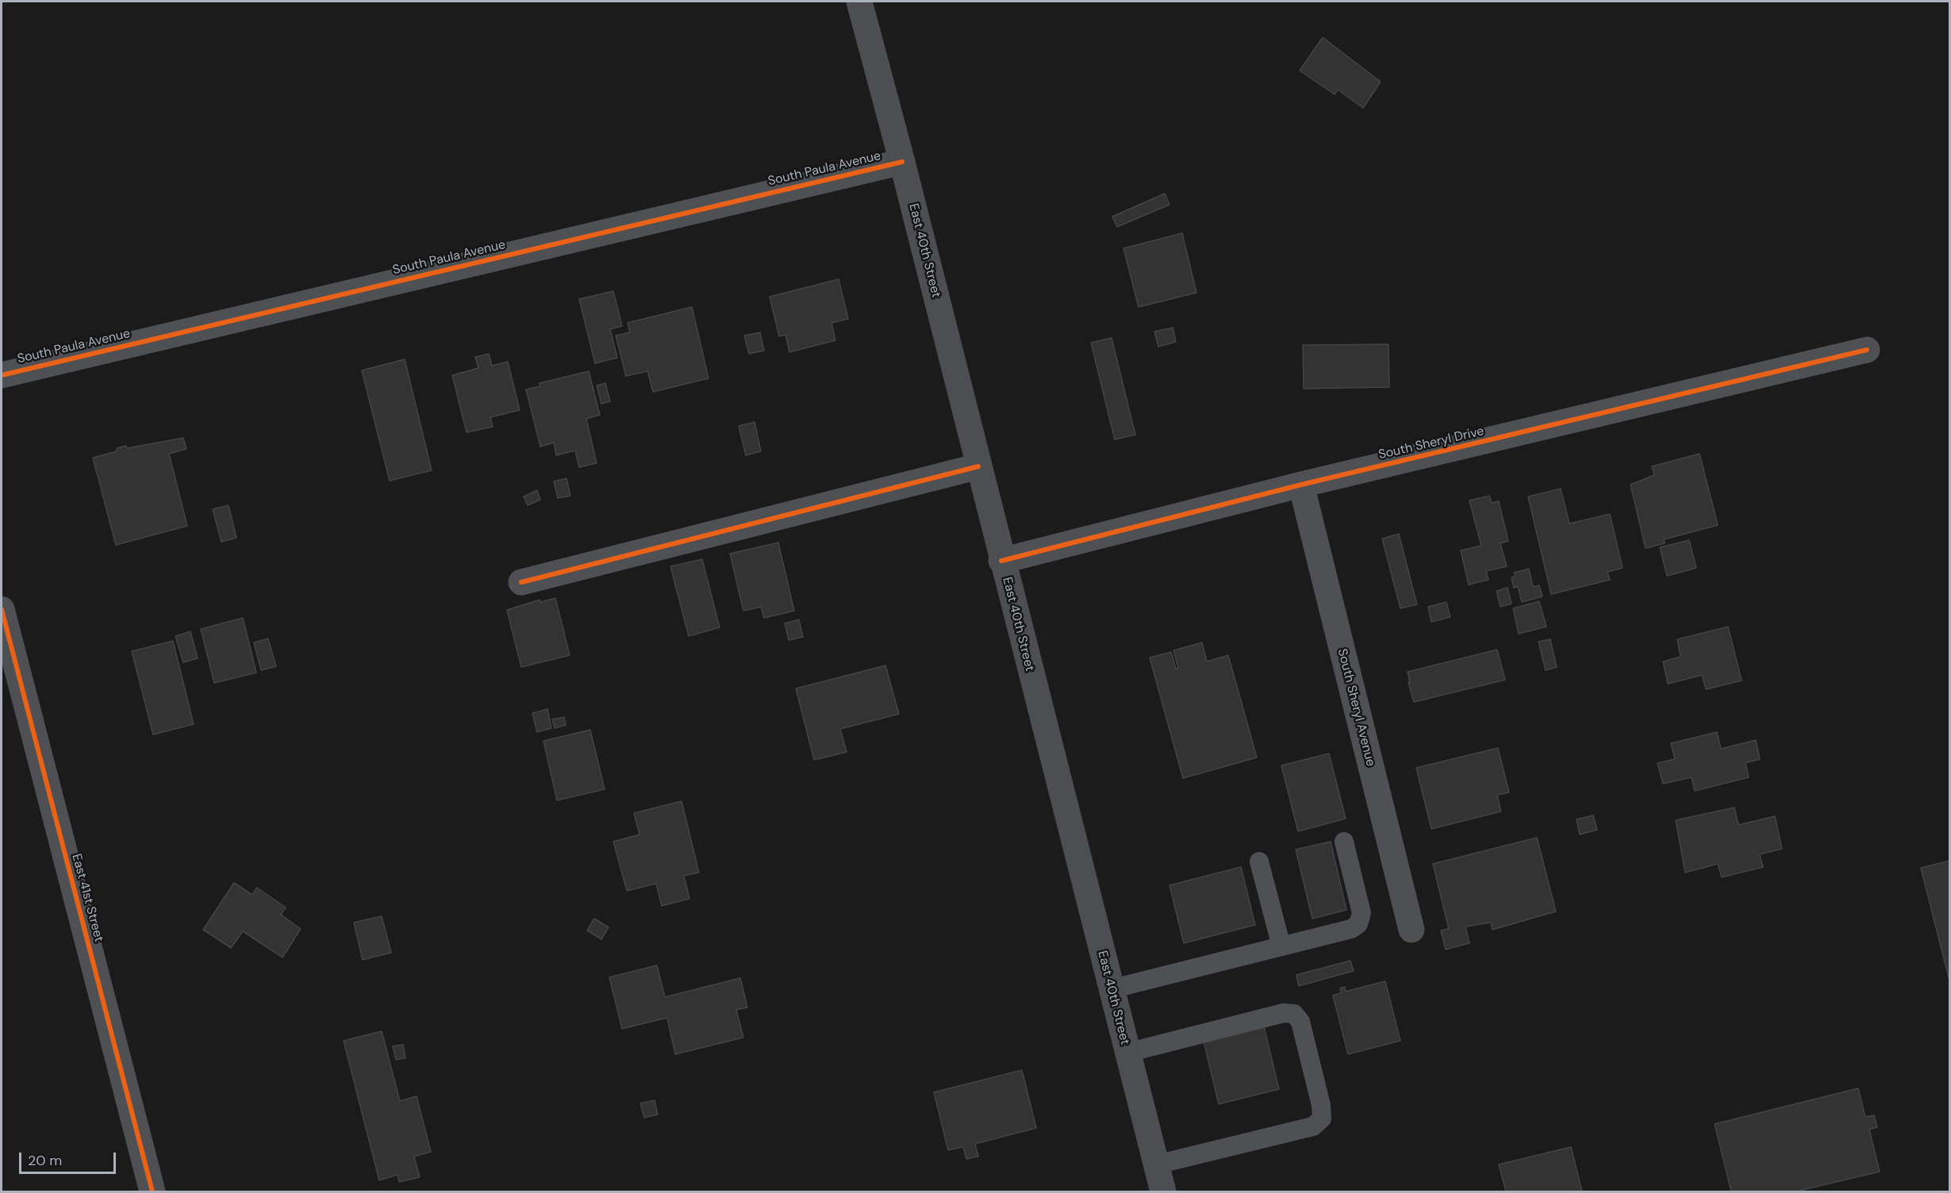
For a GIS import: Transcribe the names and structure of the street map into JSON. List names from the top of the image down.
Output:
{
  "streets": {
    "main road": ["East 40th Street"],
    "street": [
      "South Paula Avenue",
      "South Sheryl Drive",
      "South Sheryl Avenue",
      "East 41st Street"
    ]
  },
  "crossings": [
    ["South Paula Avenue", "East 40th Street"],
    ["East 40th Street", "South Sheryl Drive"],
    ["South Sheryl Drive", "South Sheryl Avenue"]
  ],
  "scale_bar": "20 m"
}
